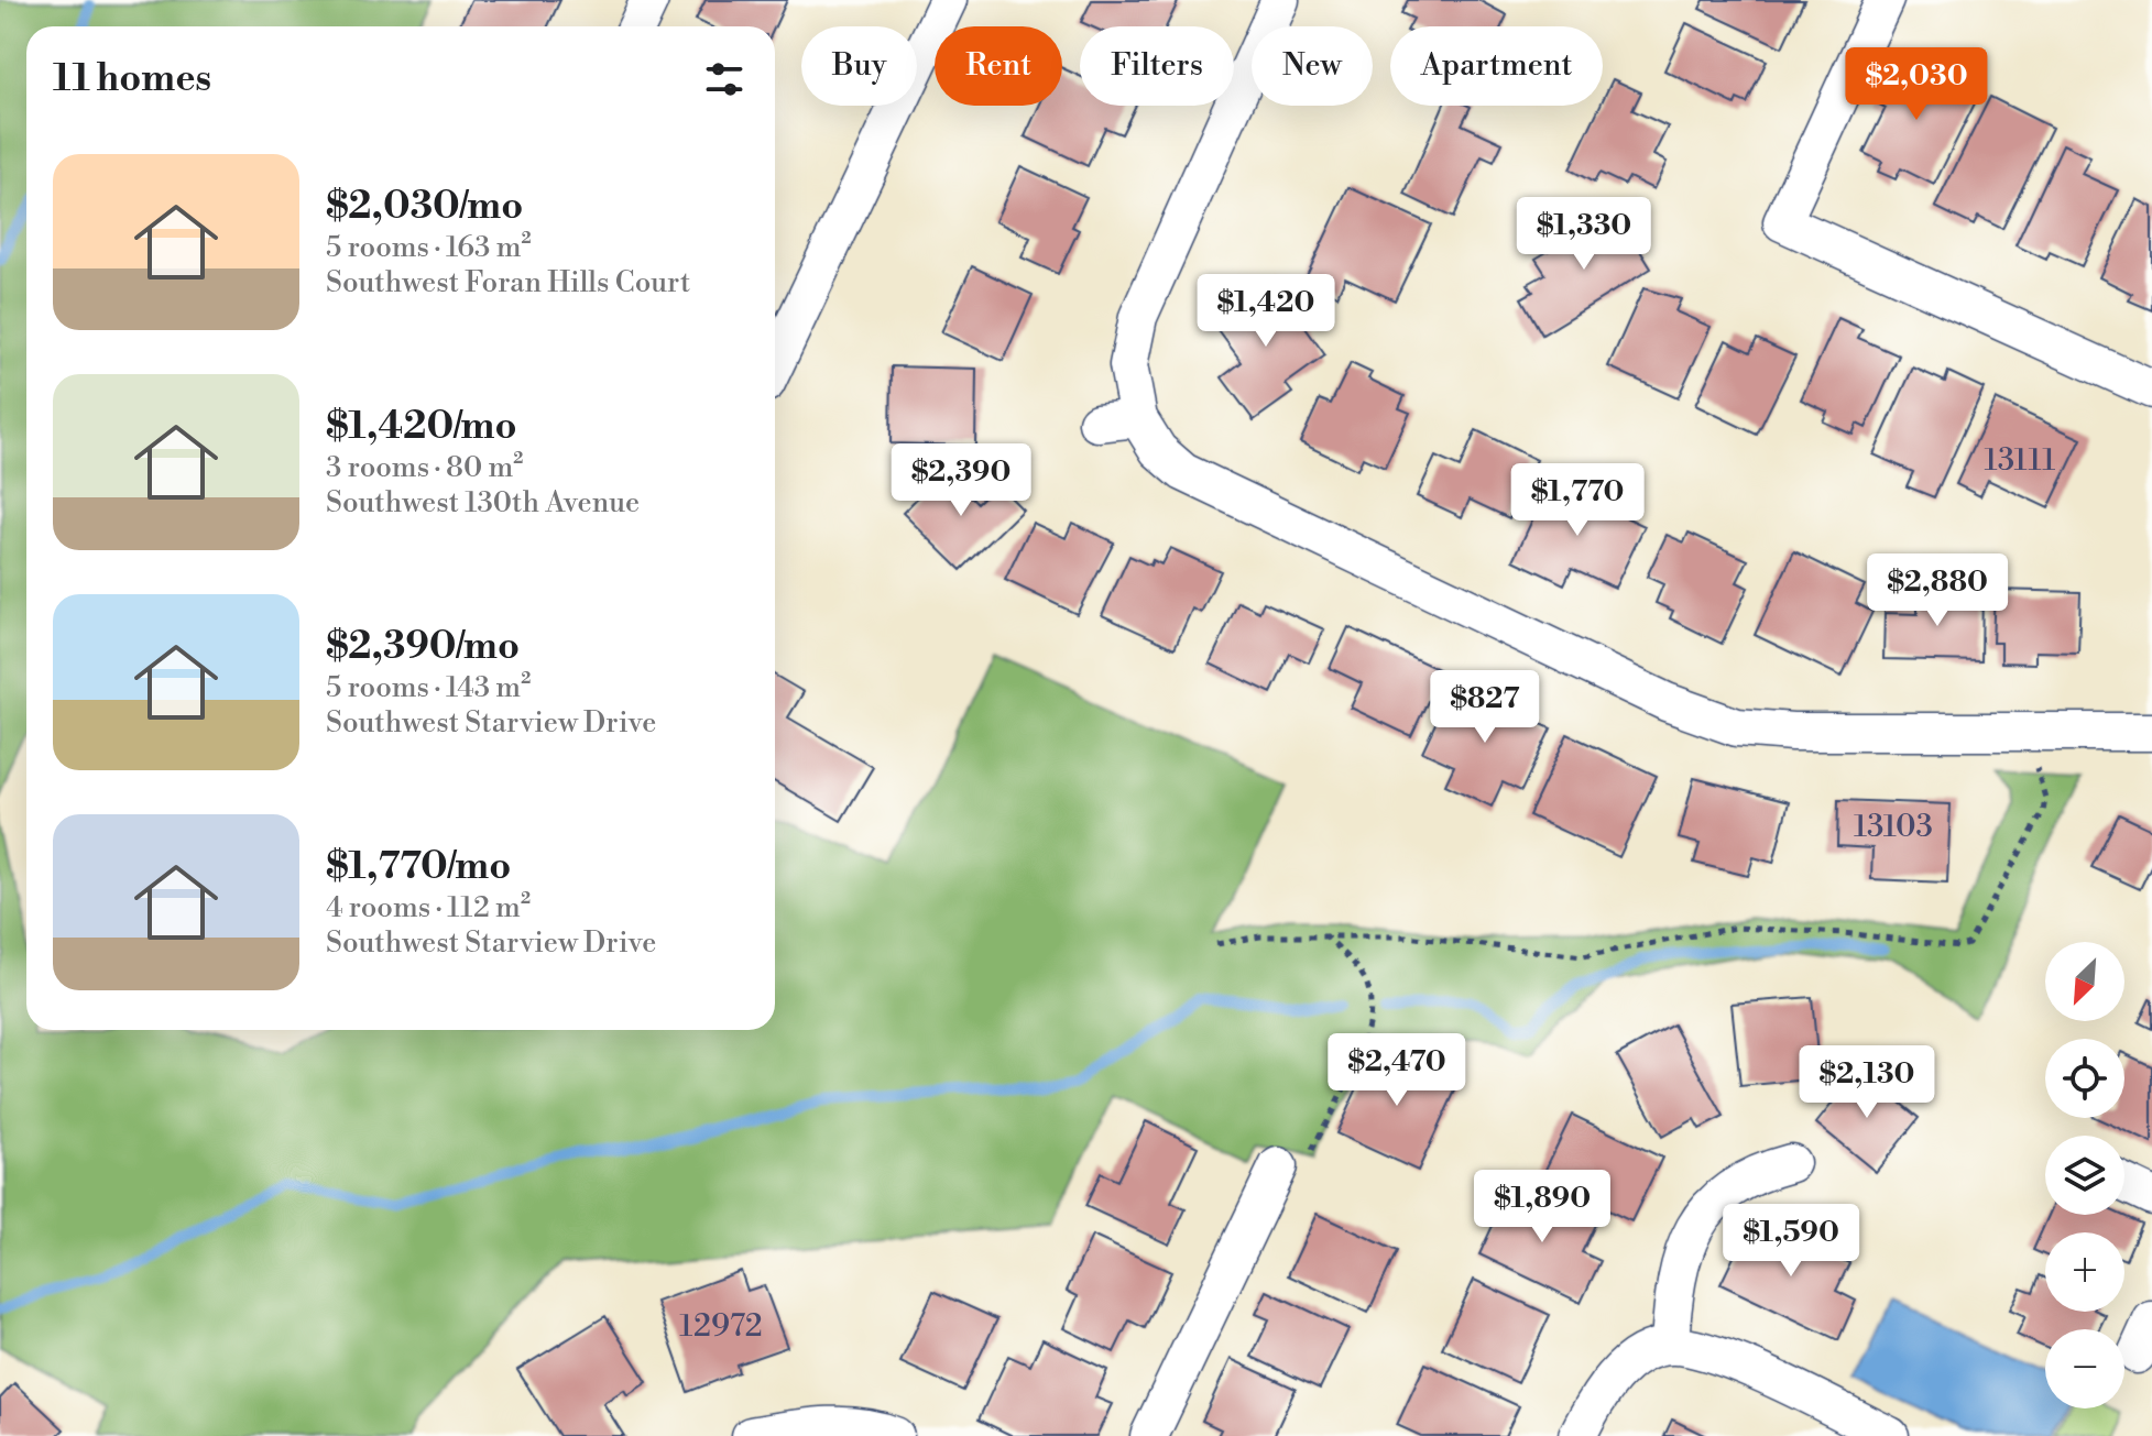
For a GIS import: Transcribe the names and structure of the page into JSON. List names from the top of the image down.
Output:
{
  "house_numbers": ["13111", "13103", "12972"],
  "north": "bottom left",
  "page": {
    "chip": [
      "Buy",
      "Rent",
      "Filters",
      "New",
      "Apartment"
    ],
    "heading": "11 homes",
    "price": [
      "$2,030",
      "$1,330",
      "$1,420",
      "$2,390",
      "$1,770",
      "$2,880",
      "$827",
      "$2,470",
      "$2,130",
      "$1,890",
      "$1,590"
    ],
    "list": [
      {
        "name": "$2,030/mo",
        "note": "5 rooms · 163 m² · Southwest Foran Hills Court"
      },
      {
        "name": "$1,420/mo",
        "note": "3 rooms · 80 m² · Southwest 130th Avenue"
      },
      {
        "name": "$2,390/mo",
        "note": "5 rooms · 143 m² · Southwest Starview Drive"
      },
      {
        "name": "$1,770/mo",
        "note": "4 rooms · 112 m² · Southwest Starview Drive"
      }
    ],
    "map_buttons": ["+", "−"]
  }
}
